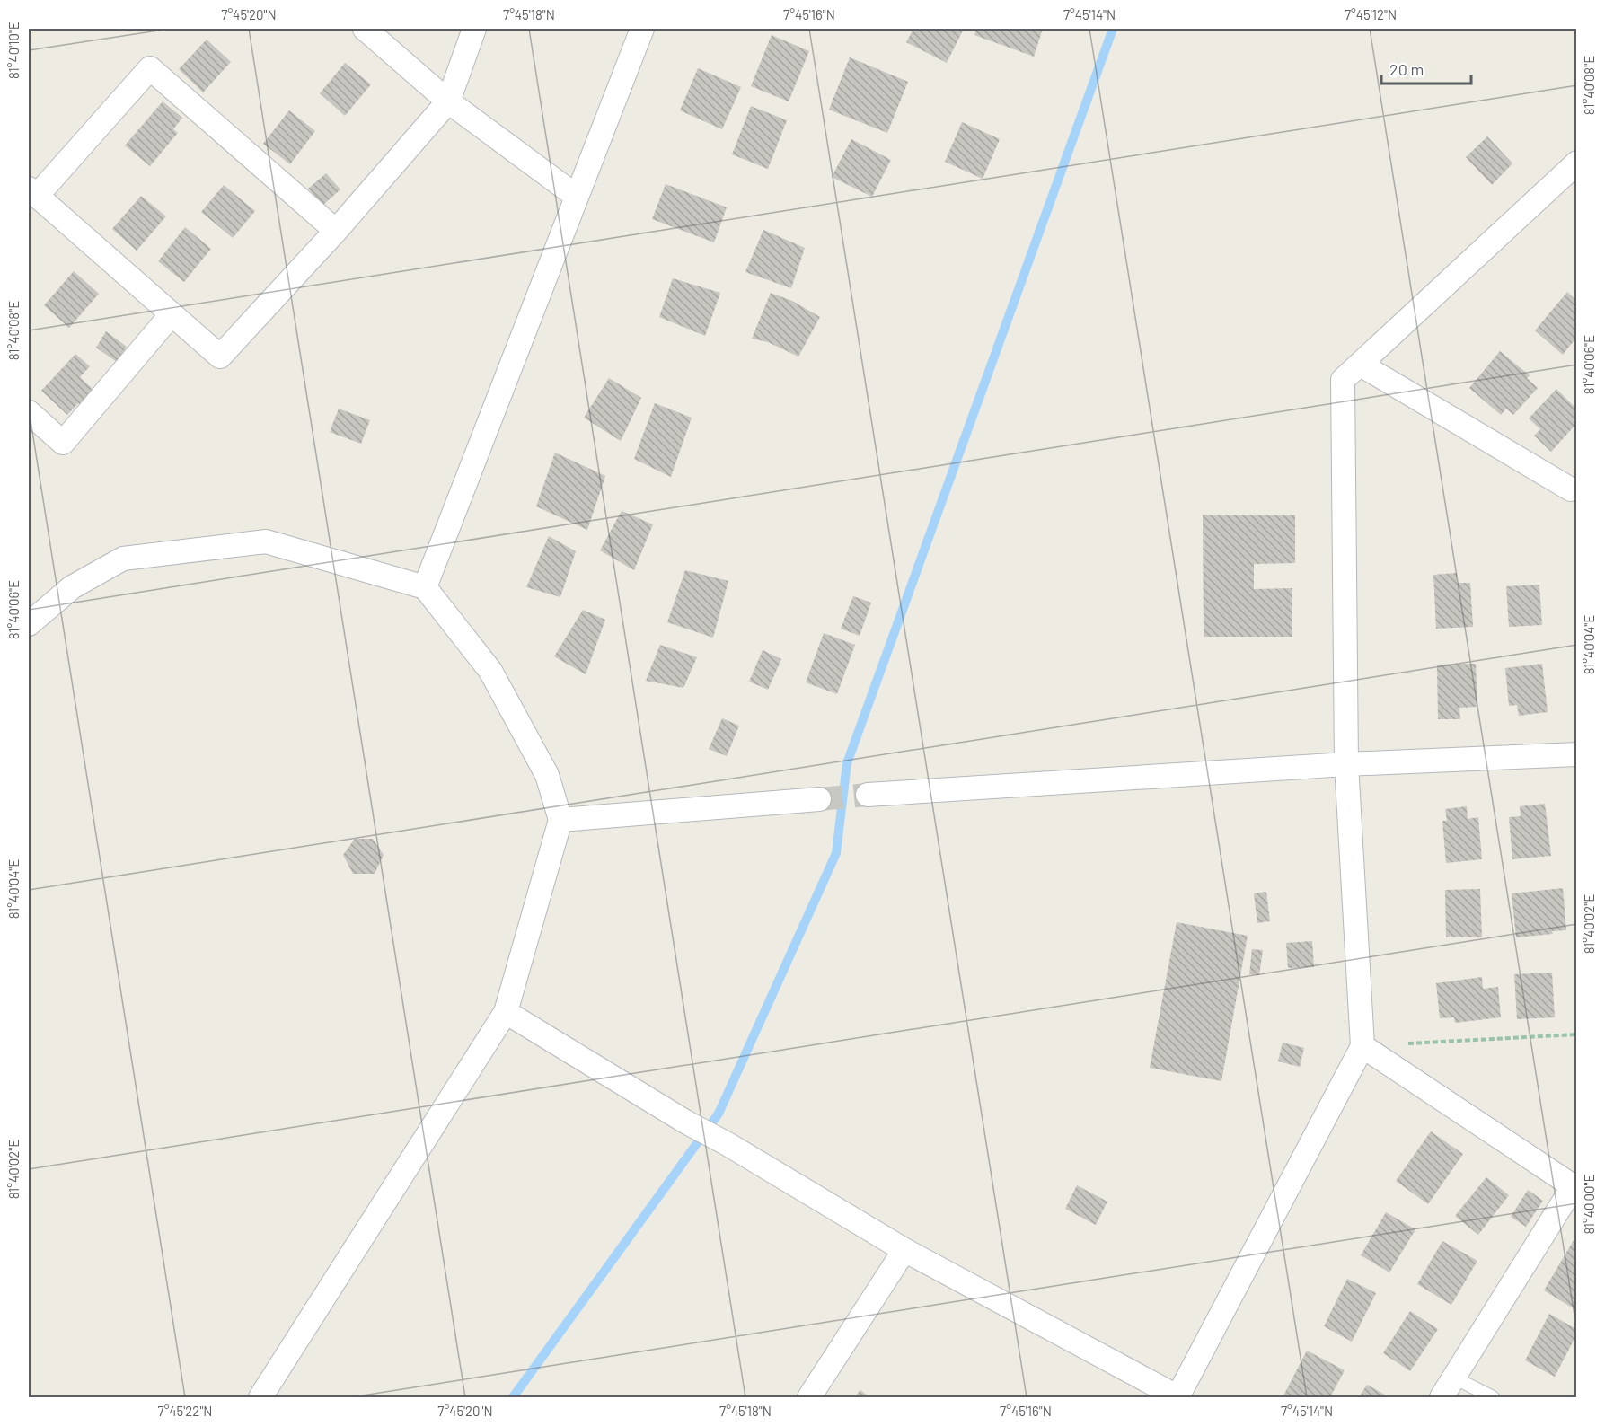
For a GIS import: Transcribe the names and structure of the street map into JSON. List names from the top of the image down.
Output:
{
  "scale_bar": "20 m",
  "coordinates": [
    "7°45'20\"N",
    "7°45'18\"N",
    "7°45'16\"N",
    "7°45'14\"N",
    "7°45'12\"N",
    "81°40'10\"E",
    "81°40'08\"E",
    "81°40'06\"E",
    "81°40'04\"E",
    "81°40'02\"E",
    "81°40'00\"E",
    "7°45'22\"N"
  ]
}
